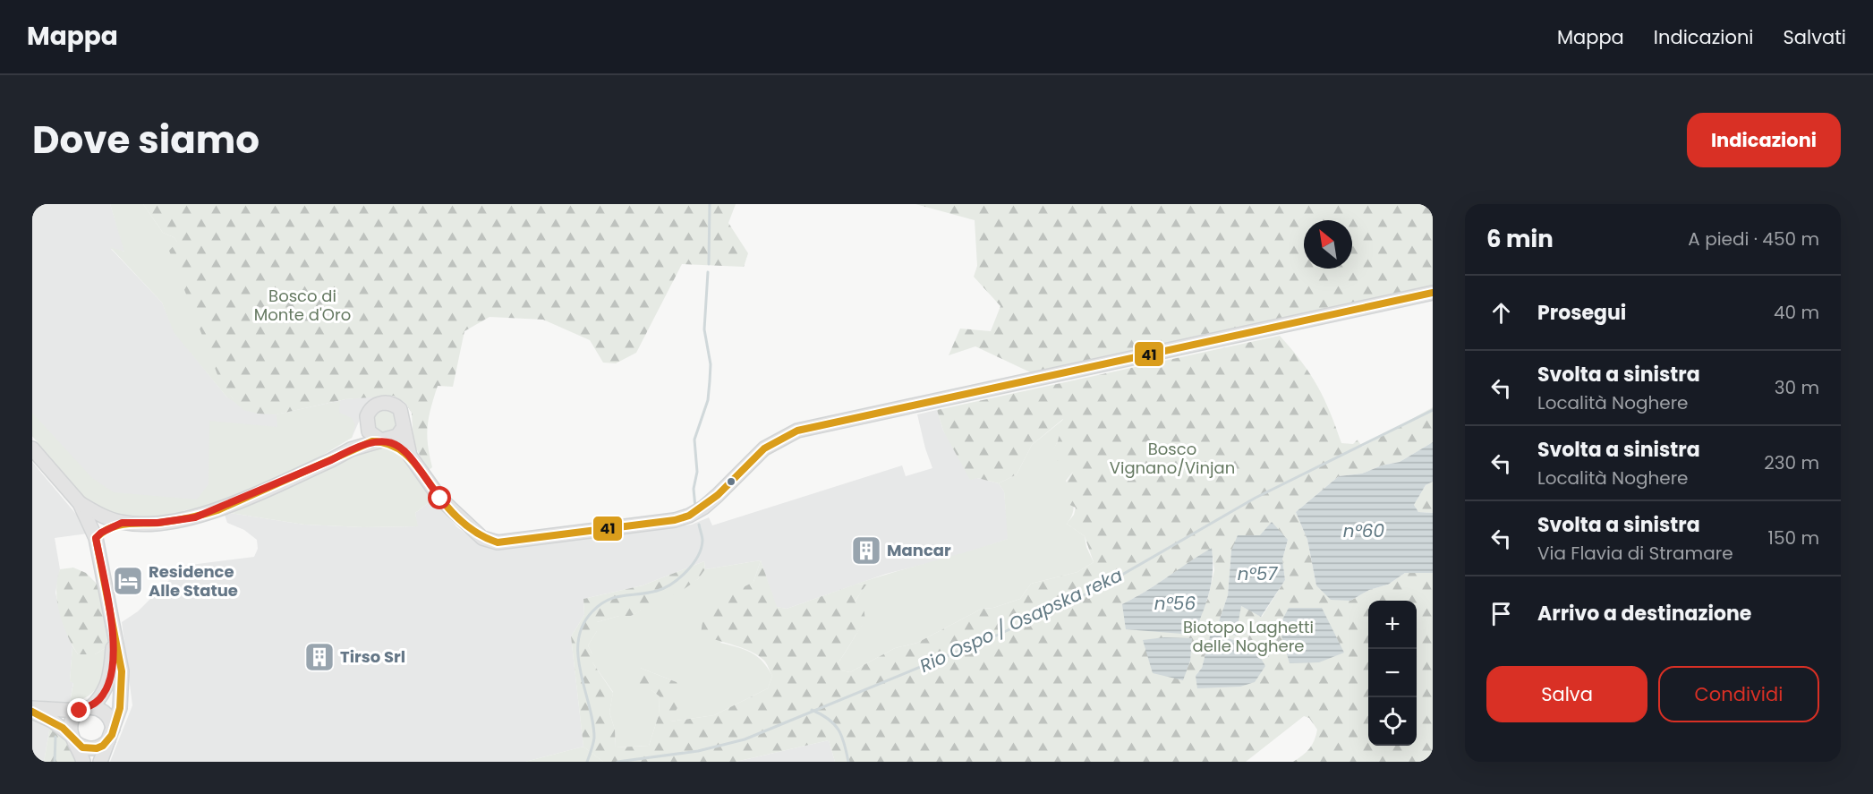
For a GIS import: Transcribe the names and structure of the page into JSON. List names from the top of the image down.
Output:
{
  "water": [
    "n°60",
    "n°57",
    "n°56",
    "Rio Ospo / Osapska reka"
  ],
  "parks": ["Bosco di Monte d'Oro", "Bosco Vignano/Vinjan", "Biotopo Laghetti delle Noghere"],
  "places": {
    "building": ["Mancar", "Tirso Srl"],
    "hotel": ["Residence Alle Statue"]
  },
  "lines": ["transit line 41"],
  "north": "top left",
  "page": {
    "header": "Mappa",
    "nav": ["Mappa", "Indicazioni", "Salvati"],
    "title": "Dove siamo",
    "buttons": [
      "Indicazioni",
      ["Salva", "Condividi"]
    ],
    "heading": ["6 min", "A piedi · 450 m"],
    "list": [
      ["Prosegui", "40 m"],
      ["Svolta a sinistra", "Località Noghere", "30 m"],
      ["Svolta a sinistra", "Località Noghere", "230 m"],
      ["Svolta a sinistra", "Via Flavia di Stramare", "150 m"],
      "Arrivo a destinazione"
    ],
    "map_buttons": ["+", "−"]
  }
}
